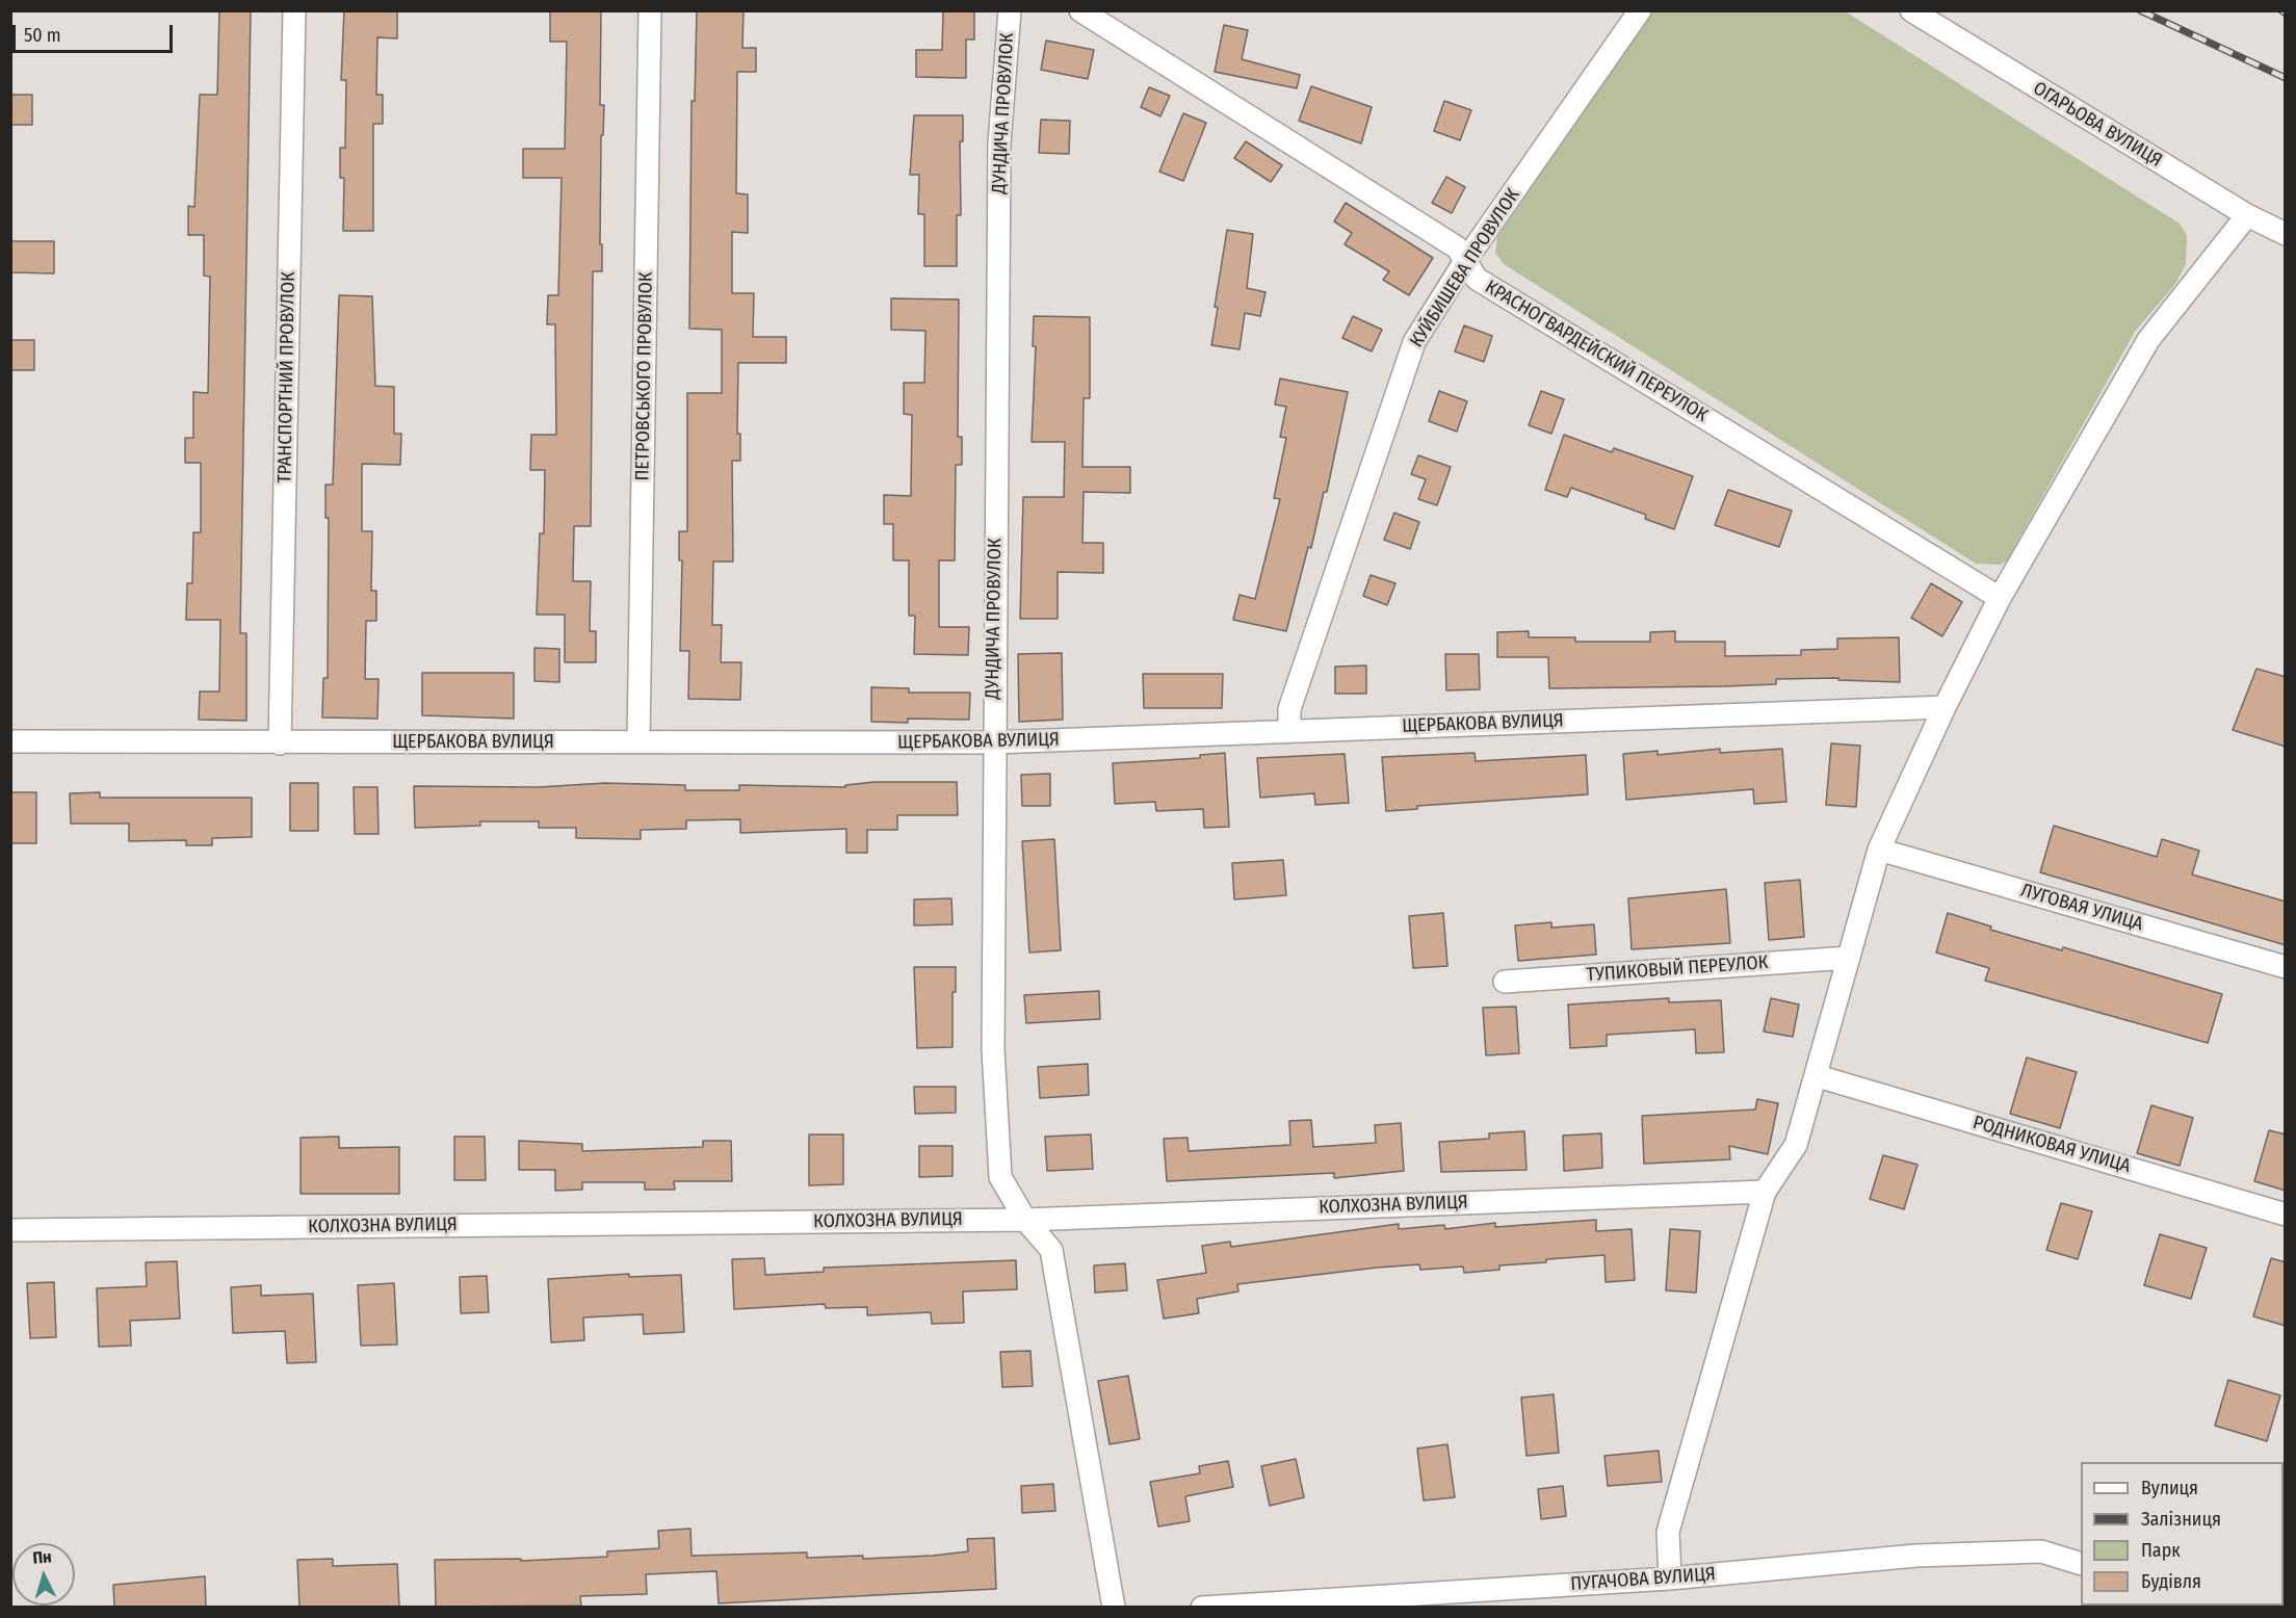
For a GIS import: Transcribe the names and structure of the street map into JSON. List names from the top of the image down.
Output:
{
  "streets": {
    "street": [
      "ДУНДИЧА ПРОВУЛОК",
      "ОГАРЬОВА ВУЛИЦЯ",
      "КУЙБИШЕВА ПРОВУЛОК",
      "КРАСНОГВАРДЕЙСКИЙ ПЕРЕУЛОК",
      "ПЕТРОВСЬКОГО ПРОВУЛОК",
      "ТРАНСПОРТНИЙ ПРОВУЛОК",
      "ЩЕРБАКОВА ВУЛИЦЯ",
      "ЛУГОВАЯ УЛИЦА",
      "ТУПИКОВЫЙ ПЕРЕУЛОК",
      "РОДНИКОВАЯ УЛИЦА",
      "КОЛХОЗНА ВУЛИЦЯ",
      "ПУГАЧОВА ВУЛИЦЯ"
    ]
  },
  "crossings": [
    ["ДУНДИЧА ПРОВУЛОК", "ЩЕРБАКОВА ВУЛИЦЯ"],
    ["ДУНДИЧА ПРОВУЛОК", "КОЛХОЗНА ВУЛИЦЯ"],
    ["КУЙБИШЕВА ПРОВУЛОК", "КРАСНОГВАРДЕЙСКИЙ ПЕРЕУЛОК"],
    ["КУЙБИШЕВА ПРОВУЛОК", "ЩЕРБАКОВА ВУЛИЦЯ"],
    ["ПЕТРОВСЬКОГО ПРОВУЛОК", "ЩЕРБАКОВА ВУЛИЦЯ"],
    ["ТРАНСПОРТНИЙ ПРОВУЛОК", "ЩЕРБАКОВА ВУЛИЦЯ"]
  ],
  "legend": [
    "Вулиця",
    "Залізниця",
    "Парк",
    "Будівля"
  ],
  "scale_bar": "50 m",
  "north": "top"
}
